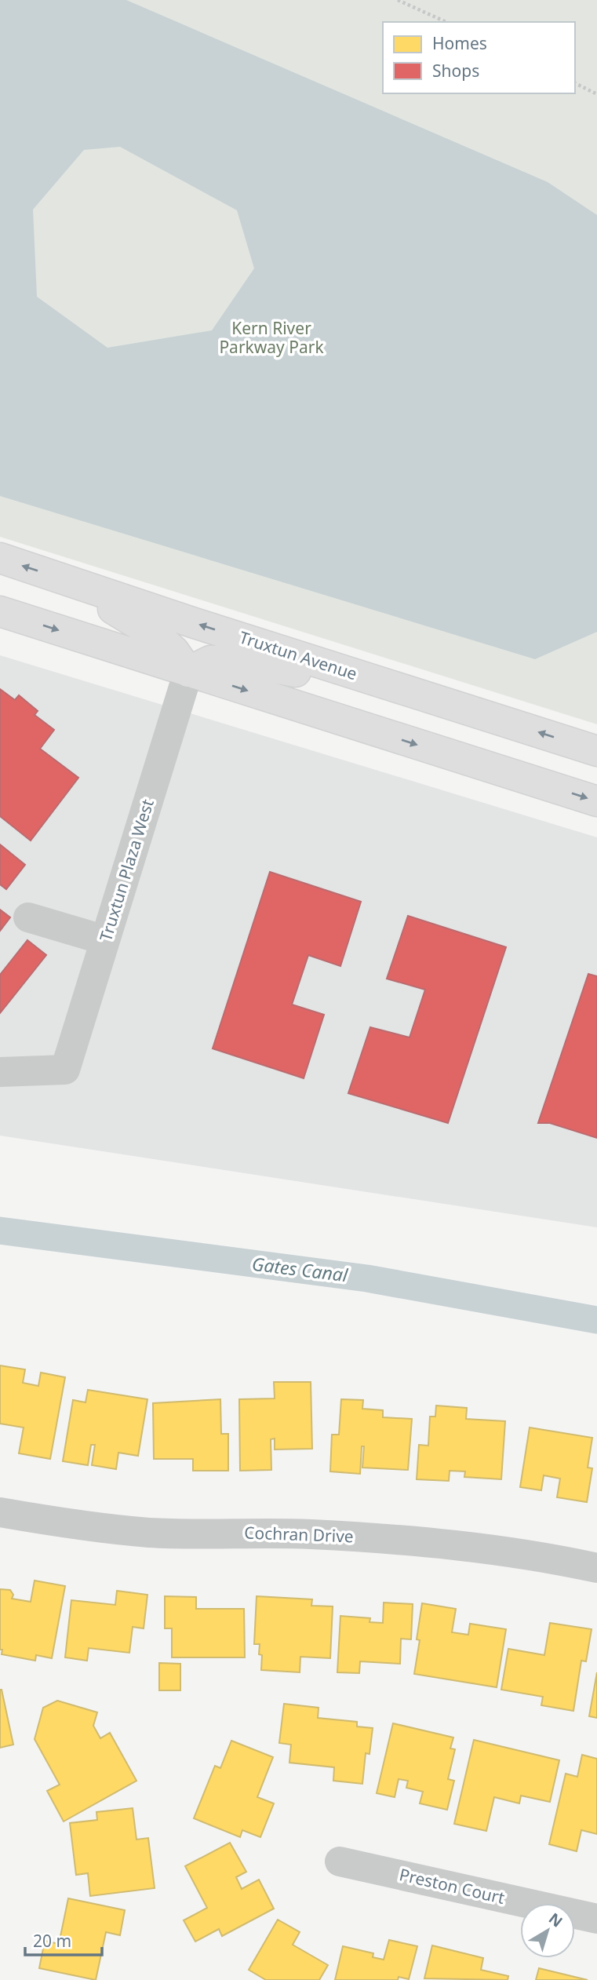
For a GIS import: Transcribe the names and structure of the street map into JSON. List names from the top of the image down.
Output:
{
  "streets": {
    "main road": ["Truxtun Avenue"],
    "street": ["Truxtun Plaza West", "Cochran Drive", "Preston Court"]
  },
  "water": ["Gates Canal"],
  "parks": ["Kern River Parkway Park"],
  "legend": ["Homes", "Shops"],
  "scale_bar": "20 m",
  "north": "top right"
}
